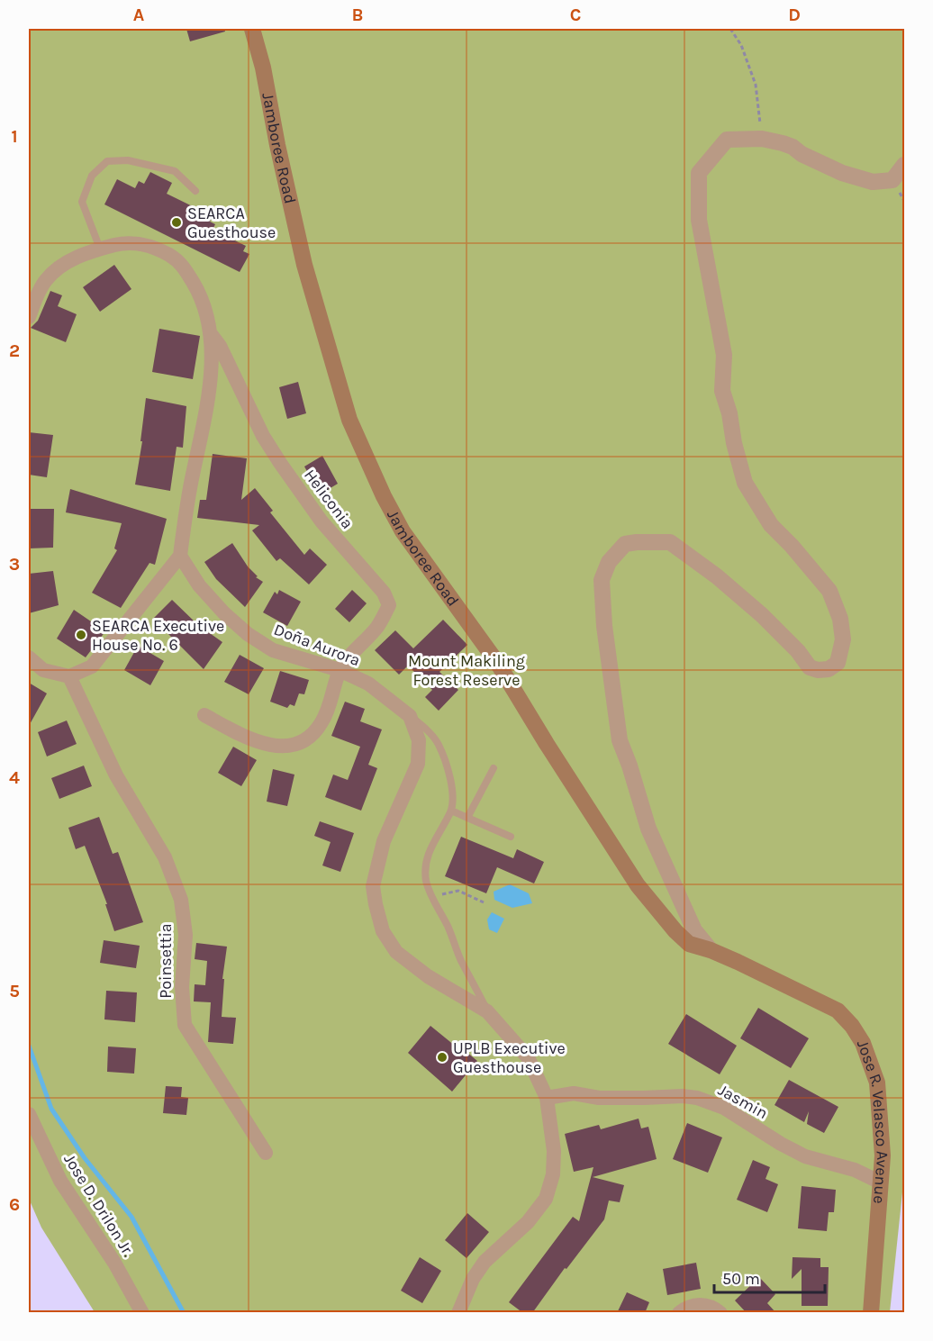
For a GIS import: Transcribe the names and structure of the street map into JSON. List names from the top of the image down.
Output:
{
  "streets": {
    "main road": ["Jamboree Road", "Jose R. Velasco Avenue"],
    "street": [
      "Heliconia",
      "Doña Aurora",
      "Poinsettia",
      "Jasmin",
      "Jose D. Drilon Jr."
    ]
  },
  "crossings": [
    ["Jamboree Road", "Jose R. Velasco Avenue"],
    ["Heliconia", "Doña Aurora"],
    ["Jasmin", "Jose R. Velasco Avenue"]
  ],
  "parks": ["Mount Makiling Forest Reserve"],
  "places": ["SEARCA Guesthouse", "SEARCA Executive House No. 6", "UPLB Executive Guesthouse"],
  "scale_bar": "50 m",
  "grid": {
    "columns": [
      "A",
      "B",
      "C",
      "D"
    ],
    "rows": [
      "1",
      "2",
      "3",
      "4",
      "5",
      "6"
    ]
  }
}
